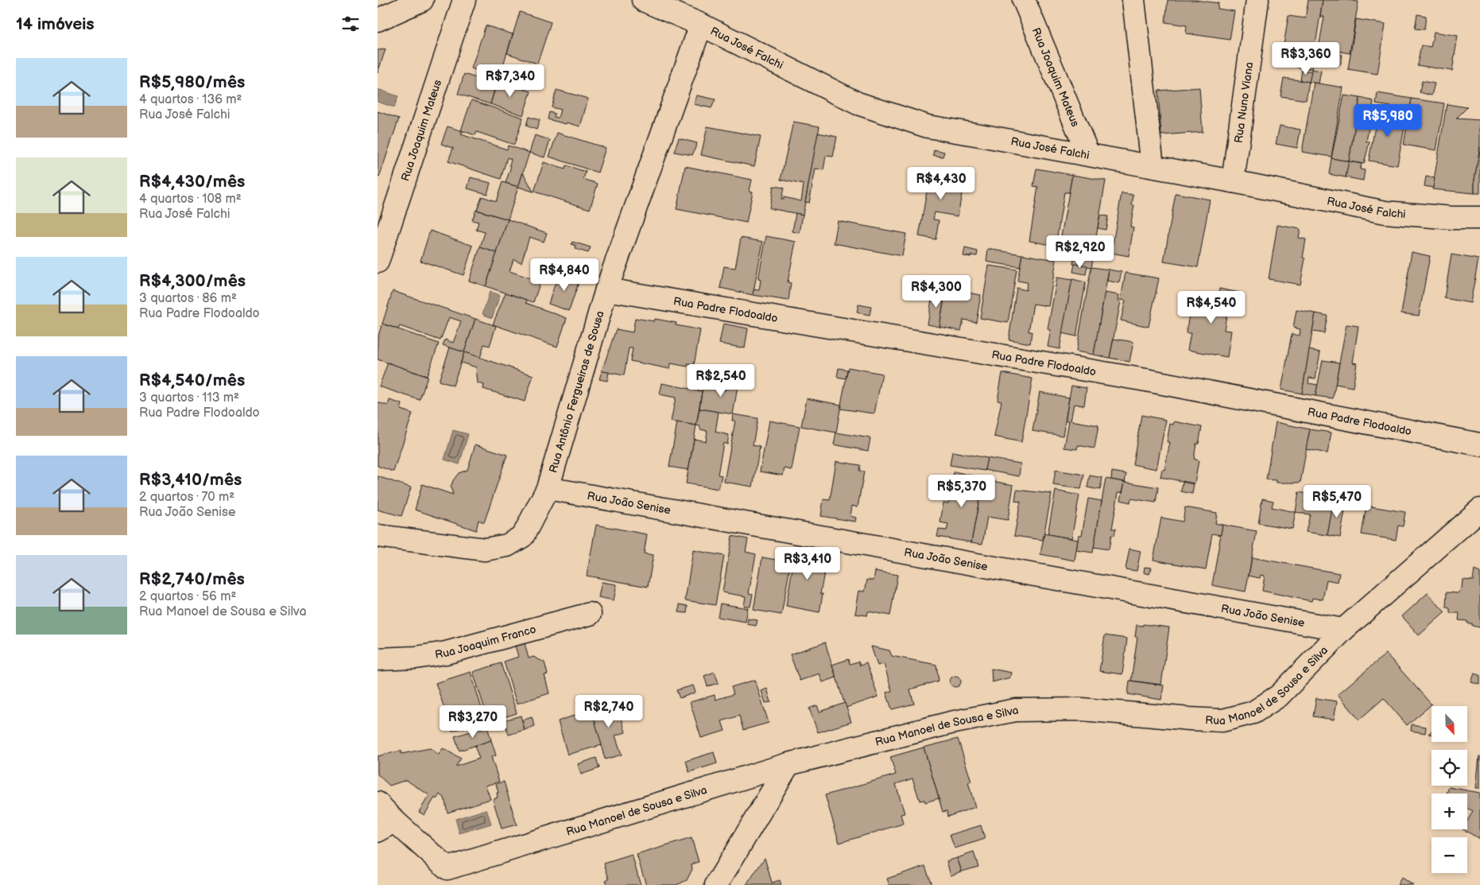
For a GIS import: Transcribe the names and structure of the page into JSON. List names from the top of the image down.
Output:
{
  "streets": {
    "street": [
      "Rua José Falchi",
      "Rua Joaquim Mateus",
      "Rua Nuno Viana",
      "Rua Padre Flodoaldo",
      "Rua Antônio Fergueiras de Sousa",
      "Rua João Senise",
      "Rua Joaquim Franco",
      "Rua Manoel de Sousa e Silva"
    ]
  },
  "crossings": [
    ["Rua José Falchi", "Rua Joaquim Mateus"],
    ["Rua José Falchi", "Rua Nuno Viana"],
    ["Rua José Falchi", "Rua Antônio Fergueiras de Sousa"],
    ["Rua Padre Flodoaldo", "Rua Antônio Fergueiras de Sousa"],
    ["Rua Antônio Fergueiras de Sousa", "Rua João Senise"],
    ["Rua João Senise", "Rua Manoel de Sousa e Silva"]
  ],
  "north": "bottom right",
  "page": {
    "heading": "14 imóveis",
    "price": [
      "R$3,360",
      "R$7,340",
      "R$5,980",
      "R$4,430",
      "R$2,920",
      "R$4,840",
      "R$4,300",
      "R$4,540",
      "R$2,540",
      "R$5,370",
      "R$5,470",
      "R$3,410",
      "R$2,740",
      "R$3,270"
    ],
    "list": [
      {
        "name": "R$5,980/mês",
        "note": "4 quartos · 136 m² · Rua José Falchi"
      },
      {
        "name": "R$4,430/mês",
        "note": "4 quartos · 108 m² · Rua José Falchi"
      },
      {
        "name": "R$4,300/mês",
        "note": "3 quartos · 86 m² · Rua Padre Flodoaldo"
      },
      {
        "name": "R$4,540/mês",
        "note": "3 quartos · 113 m² · Rua Padre Flodoaldo"
      },
      {
        "name": "R$3,410/mês",
        "note": "2 quartos · 70 m² · Rua João Senise"
      },
      {
        "name": "R$2,740/mês",
        "note": "2 quartos · 56 m² · Rua Manoel de Sousa e Silva"
      }
    ],
    "map_buttons": ["+", "−"]
  }
}
